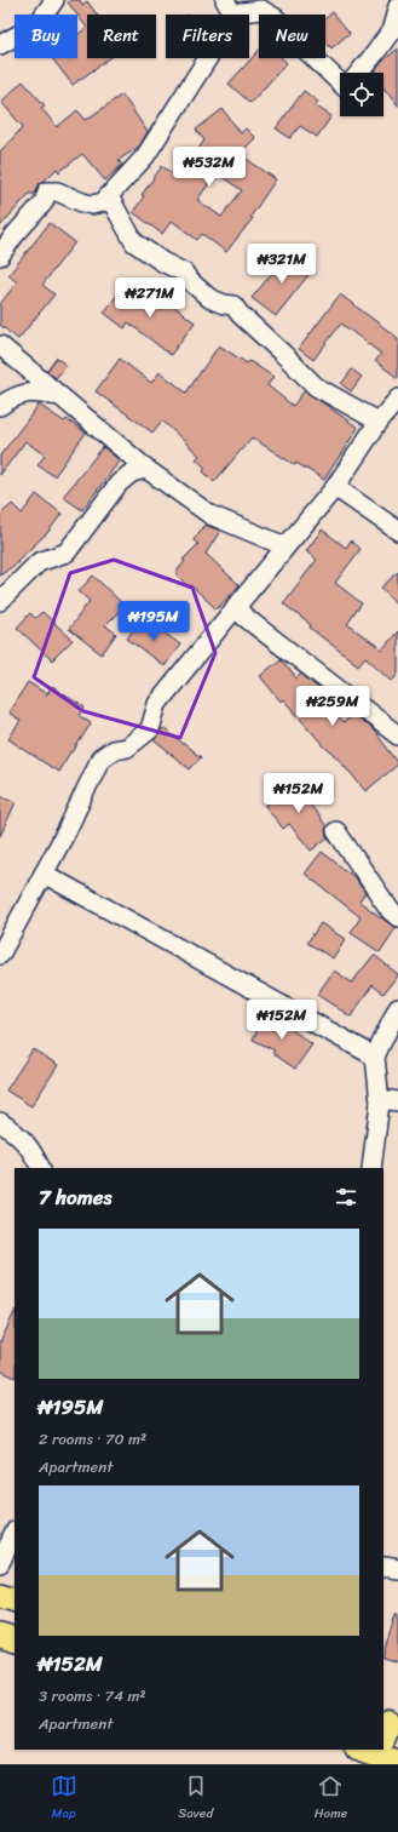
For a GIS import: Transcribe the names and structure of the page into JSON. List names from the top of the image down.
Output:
{
  "page": {
    "chip": [
      "Buy",
      "Rent",
      "Filters",
      "New"
    ],
    "price": [
      "₦532M",
      "₦321M",
      "₦271M",
      "₦195M",
      "₦259M",
      "₦152M",
      "₦152M"
    ],
    "heading": "7 homes",
    "list": [
      {
        "name": "₦195M",
        "note": "2 rooms · 70 m² · Apartment"
      },
      {
        "name": "₦152M",
        "note": "3 rooms · 74 m² · Apartment"
      }
    ],
    "tabs": ["Map", "Saved", "Home"]
  }
}
